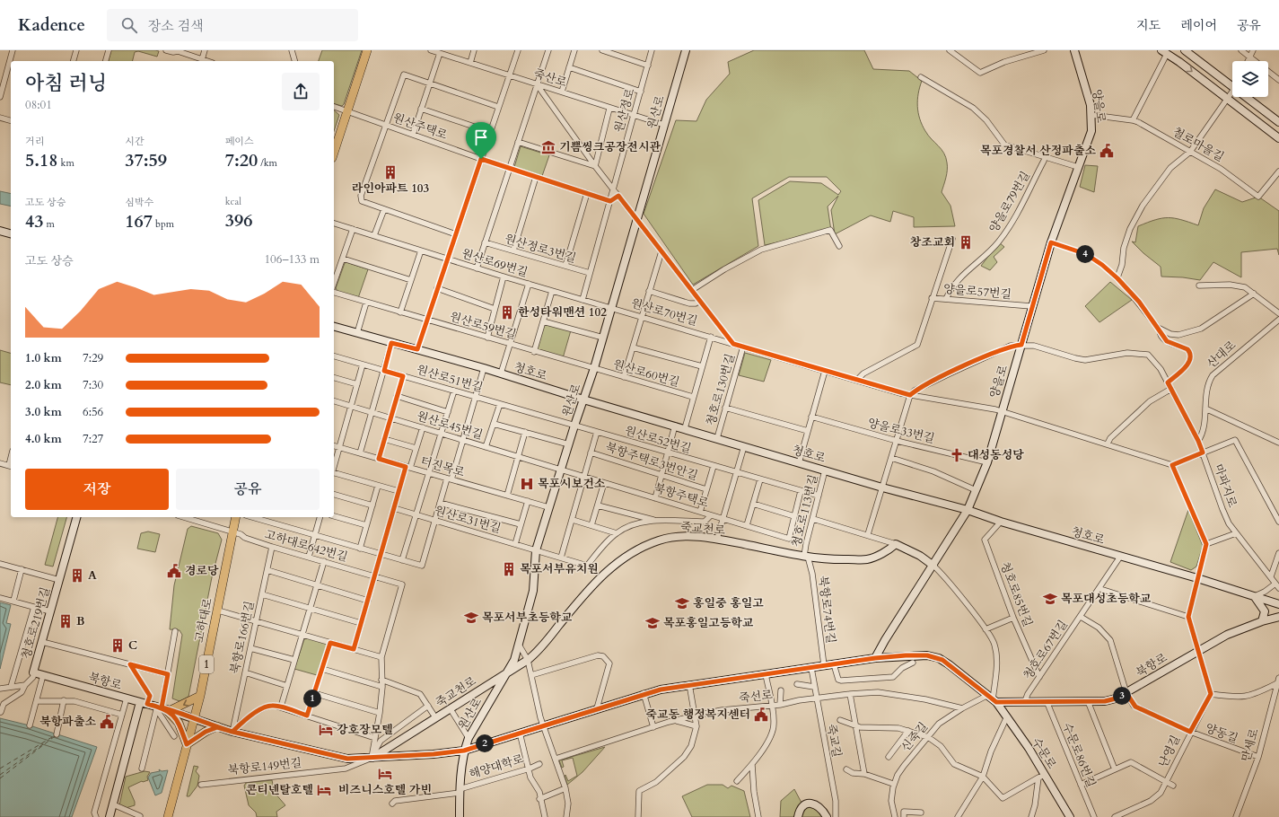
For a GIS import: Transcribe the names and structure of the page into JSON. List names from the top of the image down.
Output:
{
  "streets": {
    "main road": ["고하대로", "1"],
    "street": [
      "죽산로",
      "양을로",
      "원산정로",
      "원산로",
      "원산주택로",
      "철로마을길",
      "양을로79번길",
      "원산정로3번길",
      "원산로69번길",
      "양을로57번길",
      "원산로70번길",
      "원산로59번길",
      "산대로",
      "청호로",
      "원산로60번길",
      "원산로51번길",
      "청호로130번길",
      "원산로45번길",
      "양을로33번길",
      "원산로52번길",
      "북항주택로3번안길",
      "터진목로",
      "마파지로",
      "북항주택로",
      "청호로113번길",
      "원산로31번길",
      "죽교천로",
      "고하대로642번길",
      "청호로85번길",
      "북항로74번길",
      "청호로219번길",
      "북항로166번길",
      "청호로67번길",
      "북항로",
      "죽선로",
      "양동길",
      "신죽길",
      "죽교길",
      "만세로",
      "난영길",
      "수문로",
      "수문로86번길",
      "북항로149번길",
      "해양대학로"
    ]
  },
  "crossings": [
    ["죽산로", "원산정로"],
    ["죽산로", "원산로"],
    ["양을로", "철로마을길"],
    ["양을로", "양을로57번길"],
    ["양을로", "원산로70번길"],
    ["양을로", "청호로"],
    ["양을로", "양을로33번길"],
    ["양을로", "마파지로"],
    ["양을로", "북항로"],
    ["원산정로", "원산주택로"],
    ["원산정로", "원산정로3번길"],
    ["원산정로", "원산로69번길"],
    ["원산로", "원산로69번길"],
    ["원산로", "원산로70번길"],
    ["원산로", "원산로59번길"],
    ["원산로", "청호로"],
    ["원산로", "원산로60번길"],
    ["원산로", "원산로51번길"],
    ["원산로", "원산로45번길"],
    ["원산로", "원산로52번길"],
    ["원산로", "터진목로"],
    ["원산로", "북항주택로"],
    ["원산로", "원산로31번길"],
    ["원산로", "죽교천로"],
    ["원산로", "북항로"],
    ["원산로", "해양대학로"],
    ["양을로79번길", "양을로57번길"],
    ["원산로69번길", "원산로70번길"],
    ["양을로57번길", "원산로70번길"],
    ["원산로70번길", "청호로130번길"],
    ["원산로70번길", "마파지로"],
    ["원산로59번길", "원산로60번길"],
    ["산대로", "마파지로"],
    ["청호로", "청호로130번길"],
    ["청호로", "청호로113번길"],
    ["청호로", "청호로85번길"],
    ["청호로", "청호로67번길"],
    ["원산로51번길", "원산로52번길"],
    ["원산로45번길", "북항주택로"],
    ["원산로52번길", "청호로113번길"],
    ["청호로113번길", "죽교천로"],
    ["청호로113번길", "북항로74번길"],
    ["죽교천로", "북항로74번길"],
    ["죽교천로", "북항로"],
    ["죽교천로", "북항로149번길"],
    ["고하대로642번길", "고하대로"],
    ["고하대로642번길", "북항로166번길"],
    ["청호로85번길", "청호로67번길"],
    ["북항로74번길", "북항로"],
    ["고하대로", "북항로"],
    ["청호로219번길", "북항로"],
    ["북항로166번길", "북항로"],
    ["청호로67번길", "북항로"],
    ["청호로67번길", "양동길"],
    ["북항로", "양동길"],
    ["북항로", "신죽길"],
    ["북항로", "죽교길"],
    ["북항로", "수문로"],
    ["북항로", "수문로86번길"],
    ["북항로", "북항로149번길"],
    ["북항로", "해양대학로"],
    ["죽선로", "신죽길"],
    ["죽선로", "죽교길"],
    ["양동길", "만세로"],
    ["양동길", "난영길"],
    ["신죽길", "수문로"]
  ],
  "places": {
    "museum": ["기쁨씽크공장전시관"],
    "public building": [
      "목포경찰서 산정파출소",
      "경로당",
      "죽교동 행정복지센터",
      "북항파출소"
    ],
    "building": [
      "라인아파트 103",
      "창조교회",
      "한성타워맨션 102",
      "목포서부유치원",
      "A",
      "B",
      "C"
    ],
    "church": ["대성동성당"],
    "hospital": ["목포시보건소"],
    "school or university": [
      "목포대성초등학교",
      "홍일중 홍일고",
      "목포서부초등학교",
      "목포홍일고등학교"
    ],
    "hotel": ["강호장모텔", "비즈니스호텔 가빈", "콘티넨탈호텔"]
  },
  "page": {
    "header": "Kadence",
    "search": "장소 검색",
    "nav": ["지도", "레이어", "공유"],
    "heading": ["아침 러닝", "08:01"],
    "stats": [
      ["거리", "5.18 km"],
      ["시간", "37:59"],
      ["페이스", "7:20 /km"],
      ["고도 상승", "43 m"],
      ["심박수", "167 bpm"],
      ["kcal", "396"]
    ],
    "chart": ["고도 상승", "106–133 m"],
    "pins": [
      "4",
      "3",
      "1",
      "2"
    ],
    "list": [
      {
        "name": "1.0 km",
        "note": "7:29"
      },
      {
        "name": "2.0 km",
        "note": "7:30"
      },
      {
        "name": "3.0 km",
        "note": "6:56"
      },
      {
        "name": "4.0 km",
        "note": "7:27"
      }
    ],
    "buttons": ["저장", "공유"]
  }
}
